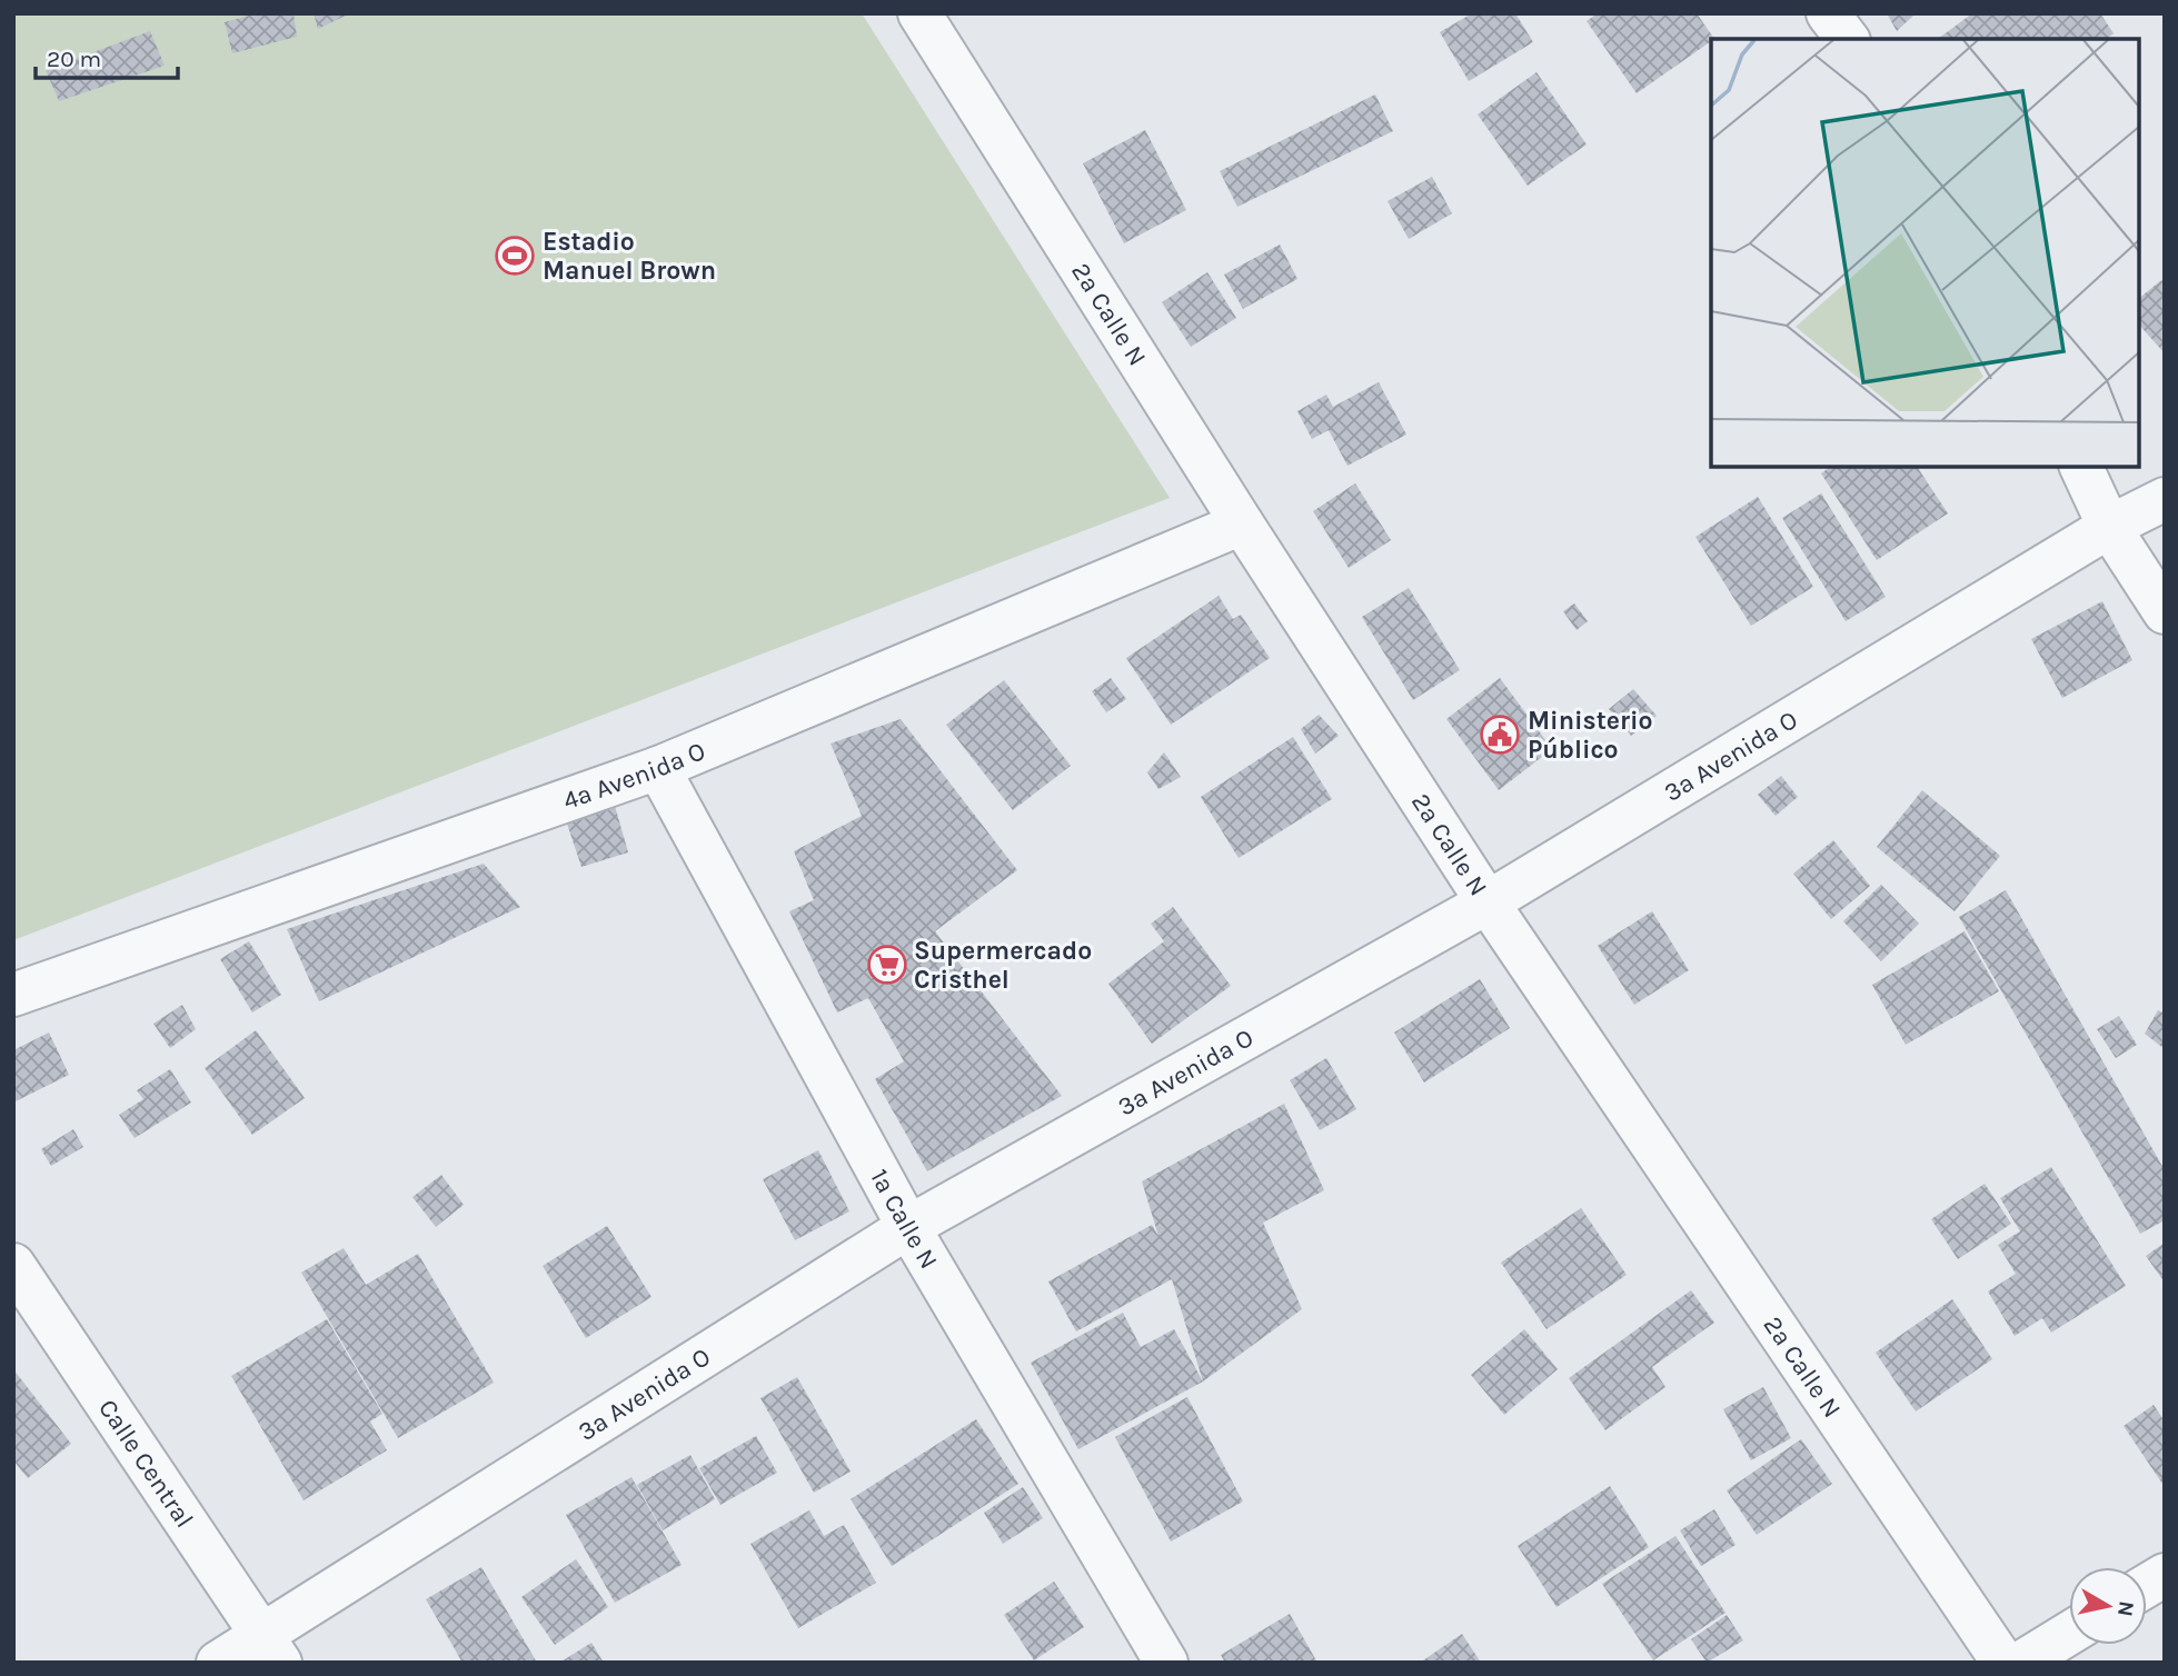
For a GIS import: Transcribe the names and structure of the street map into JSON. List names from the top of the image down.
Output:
{
  "streets": {
    "street": [
      "2a Calle N",
      "3a Avenida O",
      "4a Avenida O",
      "1a Calle N",
      "Calle Central"
    ]
  },
  "crossings": [
    ["2a Calle N", "3a Avenida O"],
    ["2a Calle N", "4a Avenida O"],
    ["3a Avenida O", "1a Calle N"],
    ["3a Avenida O", "Calle Central"],
    ["4a Avenida O", "1a Calle N"]
  ],
  "places": {
    "sports": ["Estadio Manuel Brown"],
    "public building": ["Ministerio Público"],
    "supermarket": ["Supermercado Cristhel"]
  },
  "scale_bar": "20 m",
  "north": "right"
}
